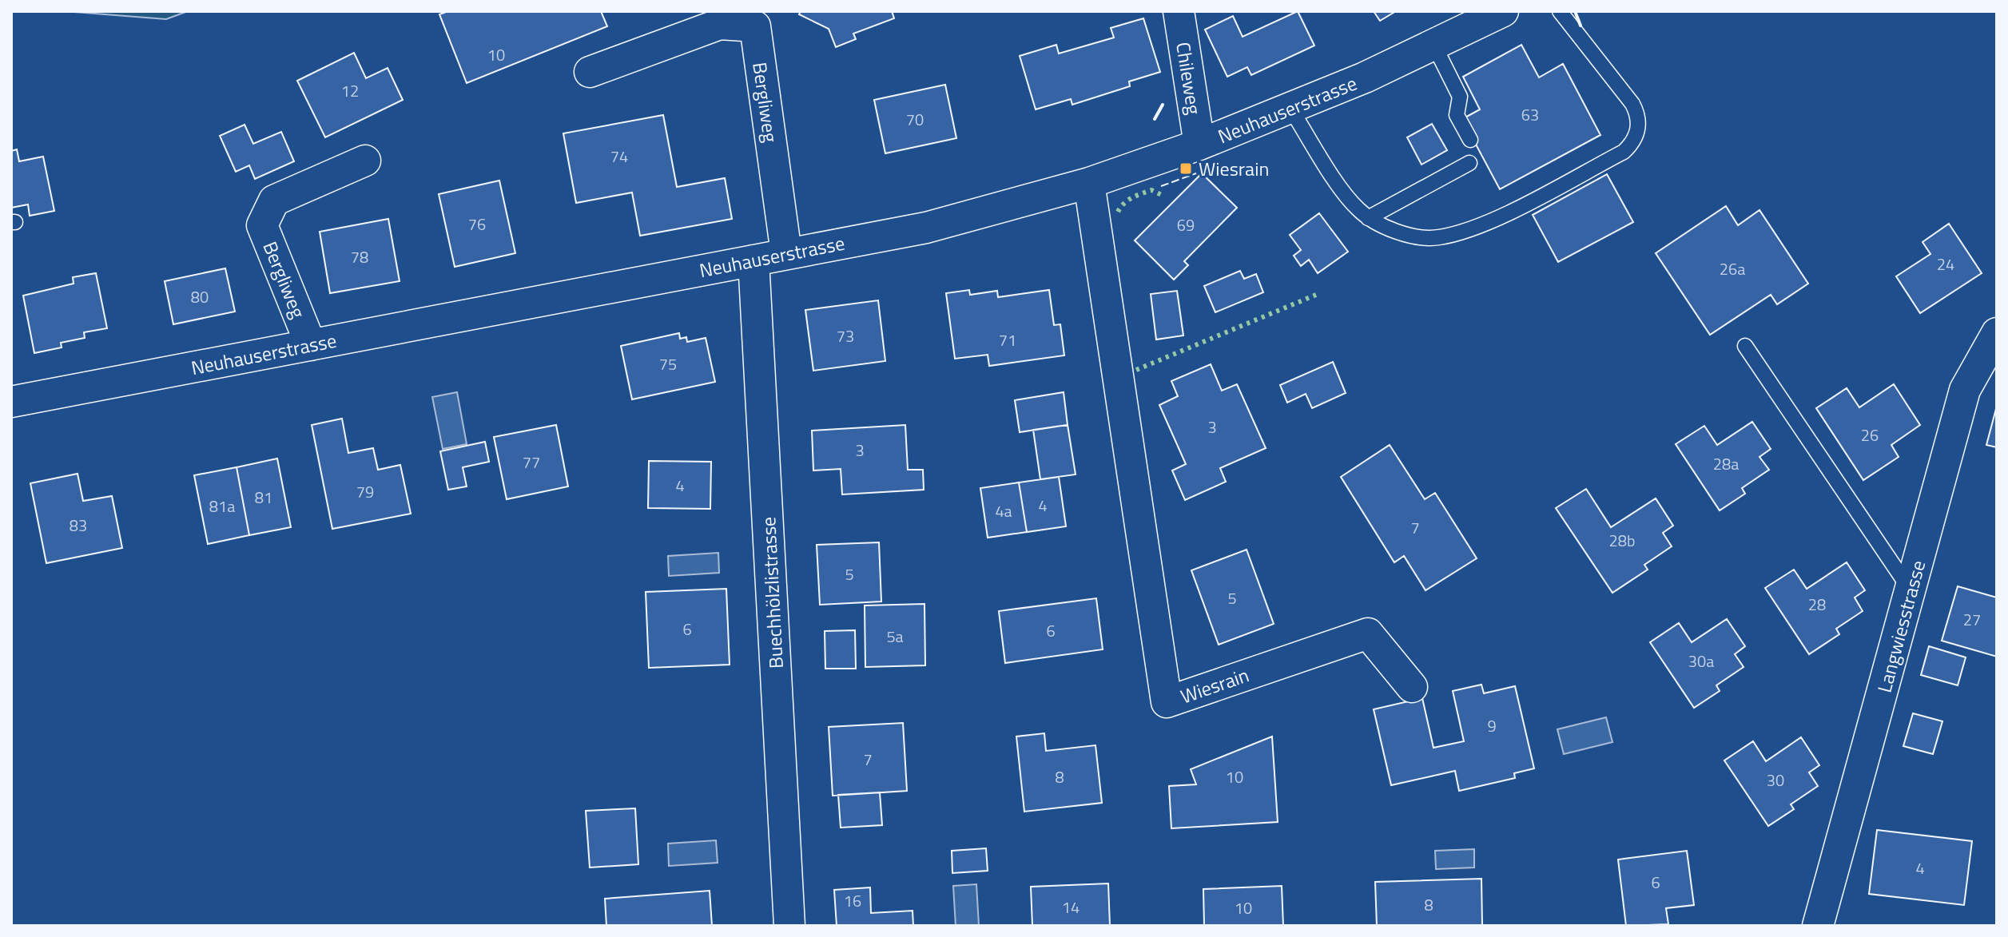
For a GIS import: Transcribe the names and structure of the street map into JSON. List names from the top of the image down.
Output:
{
  "streets": {
    "street": [
      "Chileweg",
      "Bergliweg",
      "Neuhauserstrasse",
      "Buechhölzlistrasse",
      "Langwiesstrasse",
      "Wiesrain"
    ]
  },
  "crossings": [
    ["Chileweg", "Neuhauserstrasse"],
    ["Bergliweg", "Neuhauserstrasse"],
    ["Neuhauserstrasse", "Buechhölzlistrasse"],
    ["Neuhauserstrasse", "Wiesrain"]
  ],
  "places": {
    "transit": ["Wiesrain"]
  },
  "house_numbers": [
    "10",
    "12",
    "63",
    "70",
    "74",
    "76",
    "69",
    "78",
    "24",
    "26a",
    "80",
    "73",
    "71",
    "75",
    "3",
    "26",
    "3",
    "77",
    "28a",
    "4",
    "79",
    "81",
    "4",
    "81a",
    "4a",
    "83",
    "7",
    "28b",
    "5",
    "5",
    "28",
    "27",
    "6",
    "6",
    "5a",
    "30a",
    "9",
    "7",
    "8",
    "10",
    "30",
    "4",
    "6",
    "16",
    "8",
    "14",
    "10"
  ]
}
